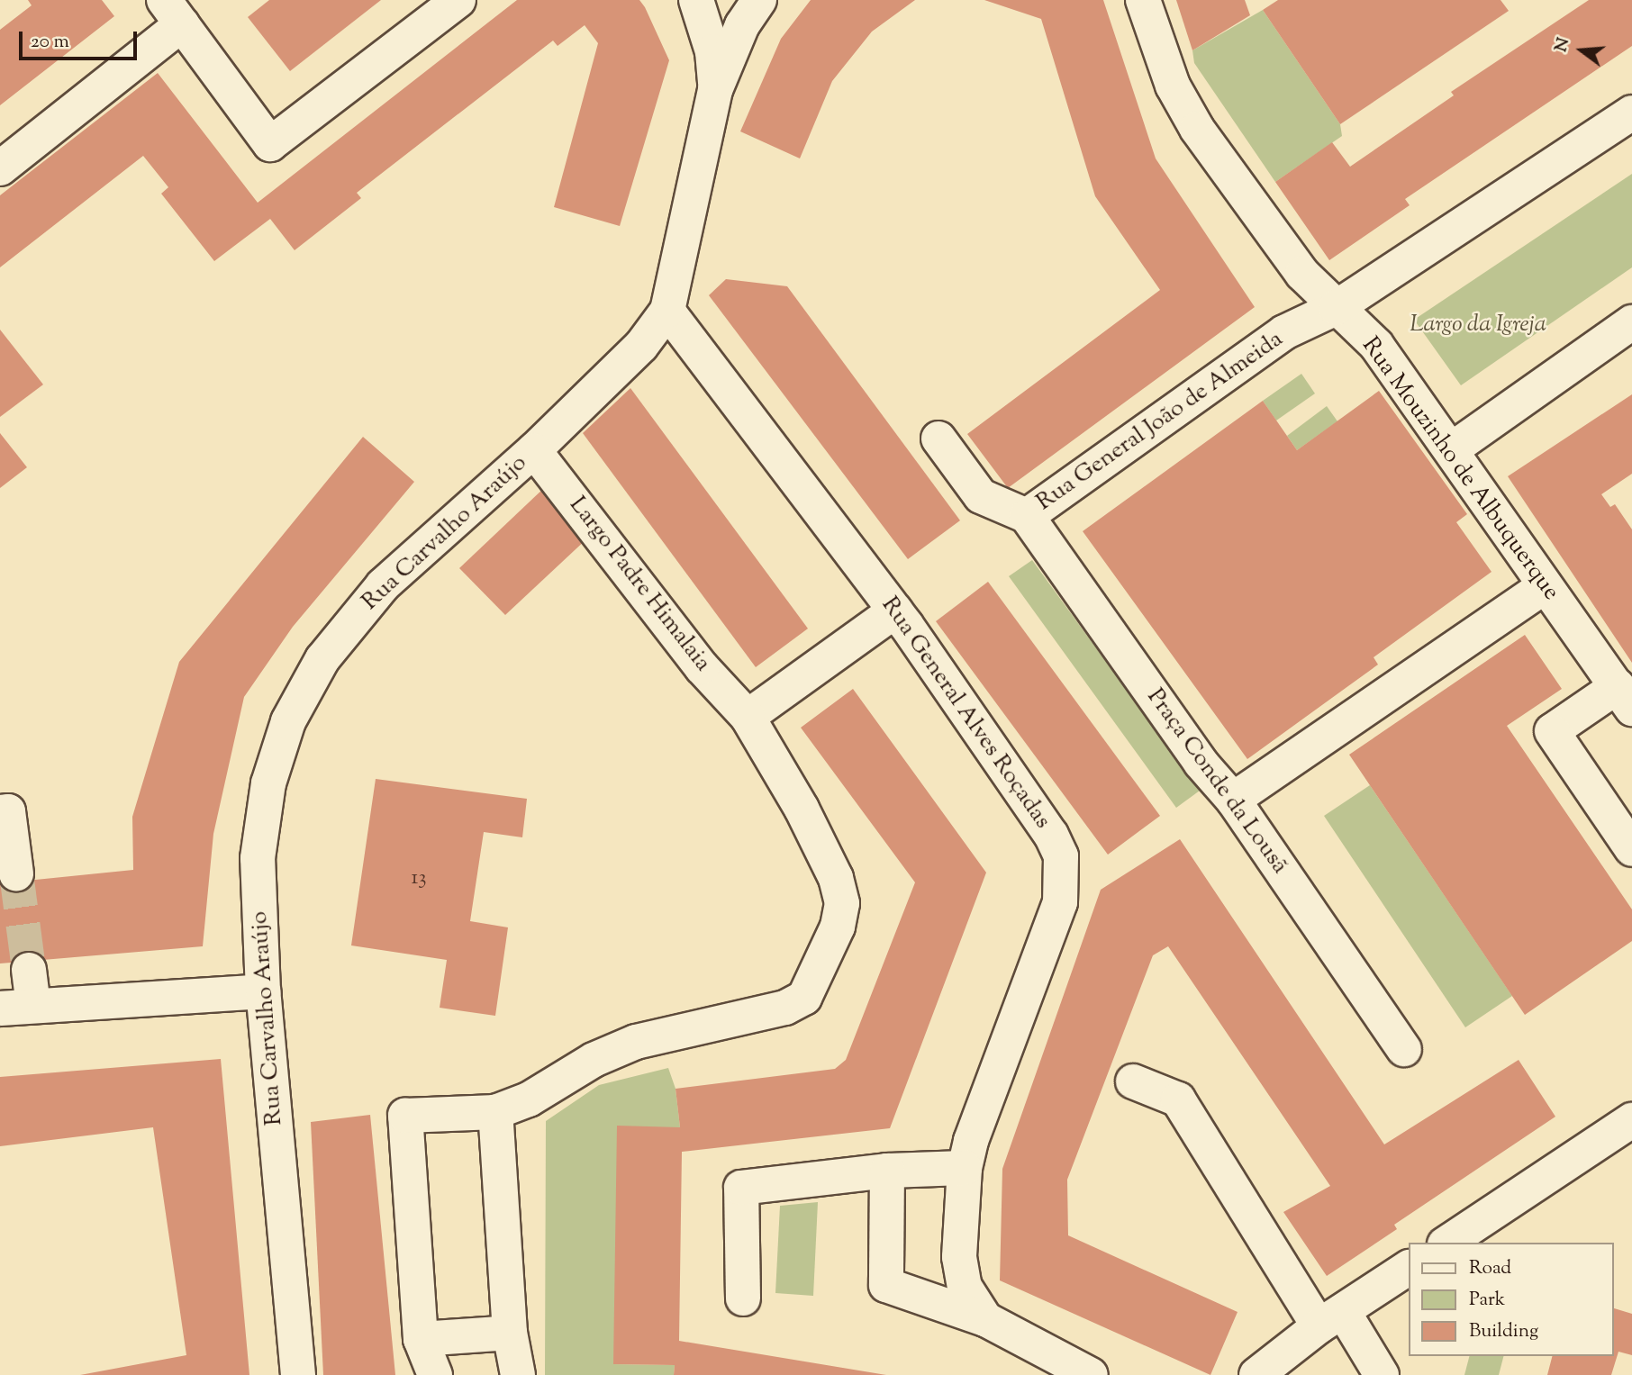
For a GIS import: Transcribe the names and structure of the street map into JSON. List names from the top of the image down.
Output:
{
  "streets": {
    "street": [
      "Rua General João de Almeida",
      "Rua Mouzinho de Albuquerque",
      "Rua Carvalho Araújo",
      "Largo Padre Himalaia",
      "Rua General Alves Roçadas",
      "Praça Conde da Lousã"
    ]
  },
  "crossings": [
    ["Rua General João de Almeida", "Rua Mouzinho de Albuquerque"],
    ["Rua General João de Almeida", "Praça Conde da Lousã"],
    ["Rua Carvalho Araújo", "Largo Padre Himalaia"],
    ["Rua Carvalho Araújo", "Rua General Alves Roçadas"]
  ],
  "parks": ["Largo da Igreja"],
  "house_numbers": ["13"],
  "legend": ["Road", "Park", "Building"],
  "scale_bar": "20 m",
  "north": "left"
}
